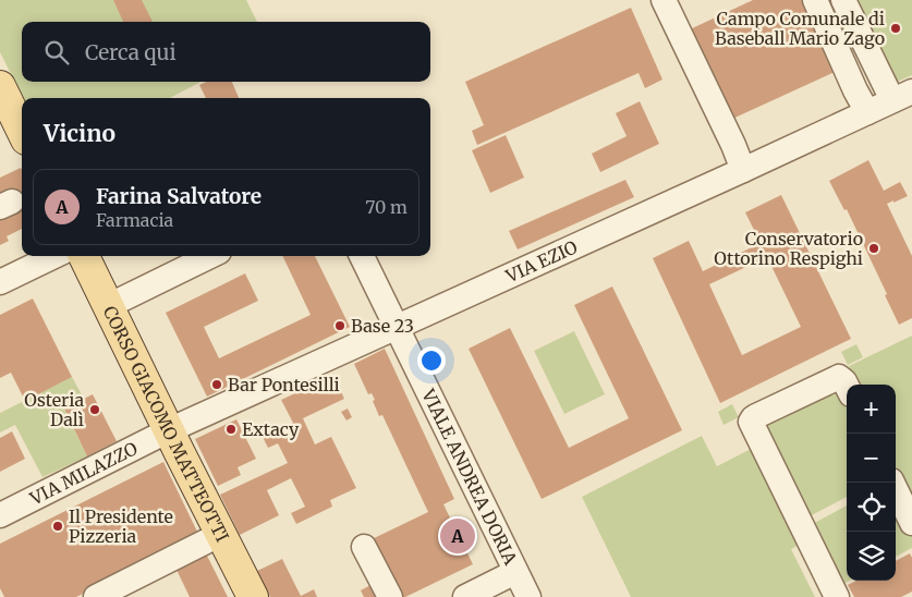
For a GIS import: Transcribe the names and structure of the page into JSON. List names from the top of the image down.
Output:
{
  "streets": {
    "main road": ["CORSO GIACOMO MATTEOTTI"],
    "street": ["VIA EZIO", "VIA MILAZZO", "VIALE ANDREA DORIA"]
  },
  "crossings": [
    ["VIA EZIO", "CORSO GIACOMO MATTEOTTI"],
    ["VIA EZIO", "VIA MILAZZO"],
    ["VIA EZIO", "VIALE ANDREA DORIA"],
    ["CORSO GIACOMO MATTEOTTI", "VIA MILAZZO"]
  ],
  "places": [
    "Campo Comunale di Baseball Mario Zago",
    "Conservatorio Ottorino Respighi",
    "Base 23",
    "Bar Pontesilli",
    "Osteria Dalì",
    "Extacy",
    "Il Presidente Pizzeria"
  ],
  "page": {
    "search": "Cerca qui",
    "heading": "Vicino",
    "list": [
      {
        "mark": "A",
        "name": "Farina Salvatore",
        "note": "Farmacia",
        "value": "70 m"
      }
    ],
    "map_buttons": ["+", "−"],
    "pins": "A"
  }
}
